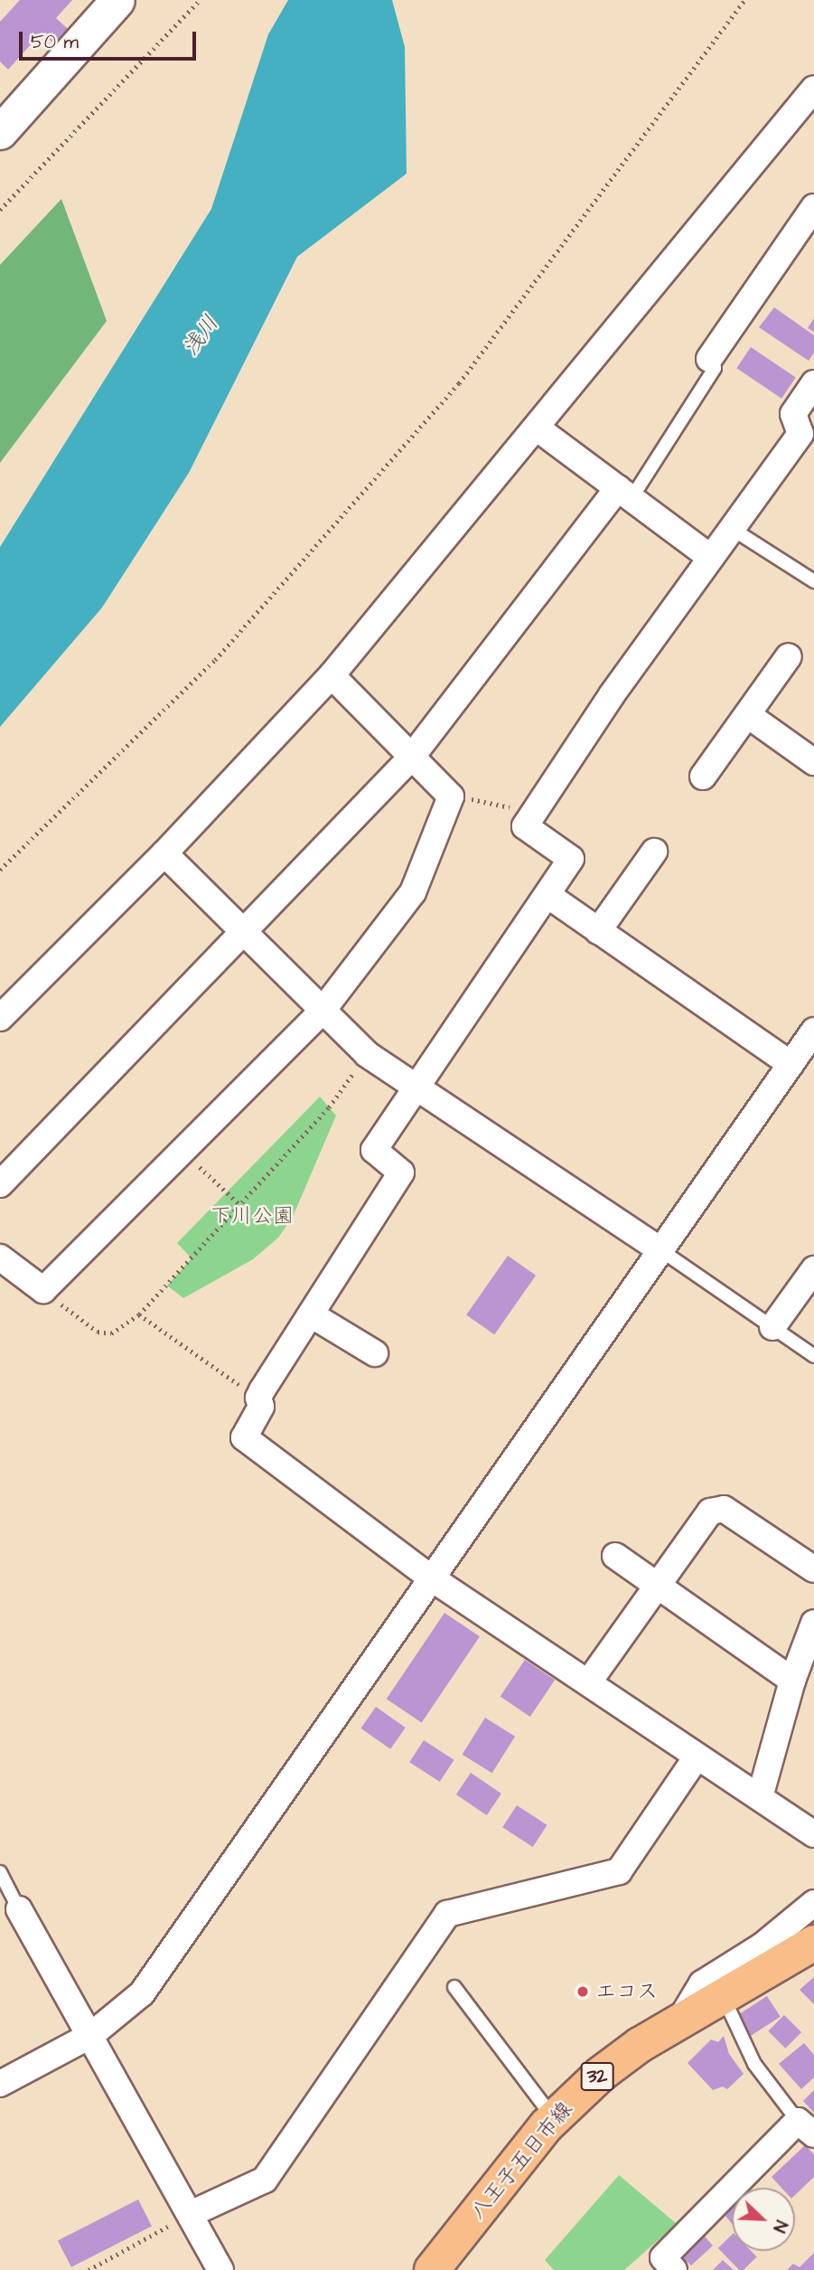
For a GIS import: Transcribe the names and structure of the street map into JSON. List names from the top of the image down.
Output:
{
  "streets": {
    "main road": ["32", "八王子五日市線"]
  },
  "water": ["浅川"],
  "parks": ["下川公園"],
  "places": ["エコス"],
  "scale_bar": "50 m",
  "north": "bottom right"
}
